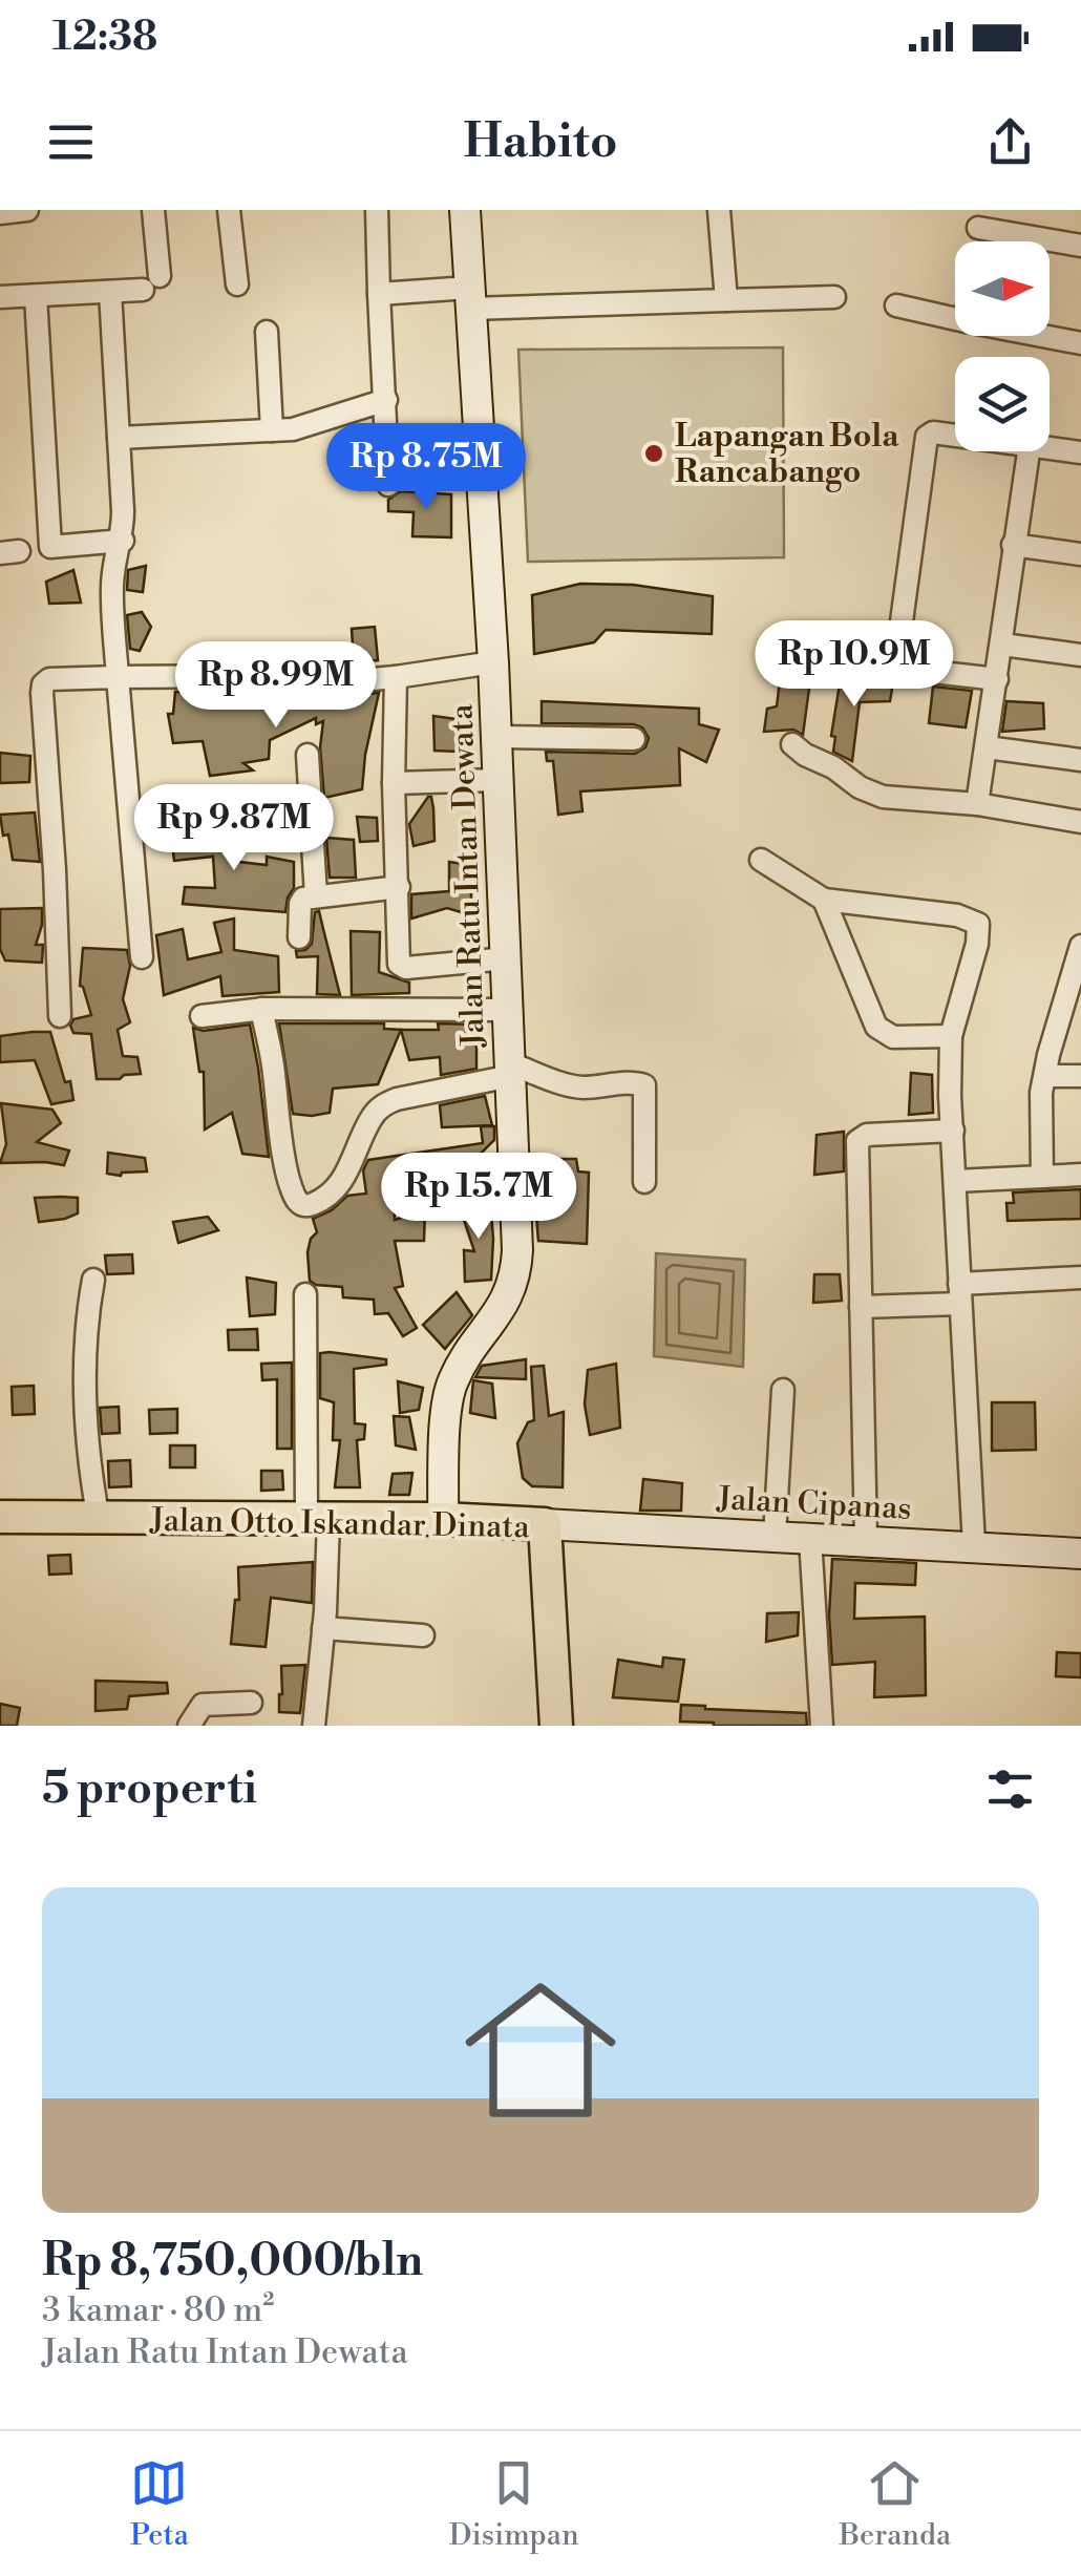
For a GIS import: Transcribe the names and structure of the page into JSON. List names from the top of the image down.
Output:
{
  "streets": {
    "main road": ["Jalan Otto Iskandar Dinata"],
    "street": ["Jalan Ratu Intan Dewata", "Jalan Cipanas"]
  },
  "crossings": [
    ["Jalan Ratu Intan Dewata", "Jalan Otto Iskandar Dinata"],
    ["Jalan Cipanas", "Jalan Otto Iskandar Dinata"]
  ],
  "places": ["Lapangan Bola Rancabango"],
  "north": "right",
  "page": {
    "status": "12:38",
    "header": "Habito",
    "price": [
      "Rp 8.75M",
      "Rp 10.9M",
      "Rp 8.99M",
      "Rp 9.87M",
      "Rp 15.7M"
    ],
    "heading": "5 properti",
    "list": [
      {
        "name": "Rp 8,750,000/bln",
        "note": "3 kamar · 80 m² · Jalan Ratu Intan Dewata"
      }
    ],
    "tabs": ["Peta", "Disimpan", "Beranda"]
  }
}
